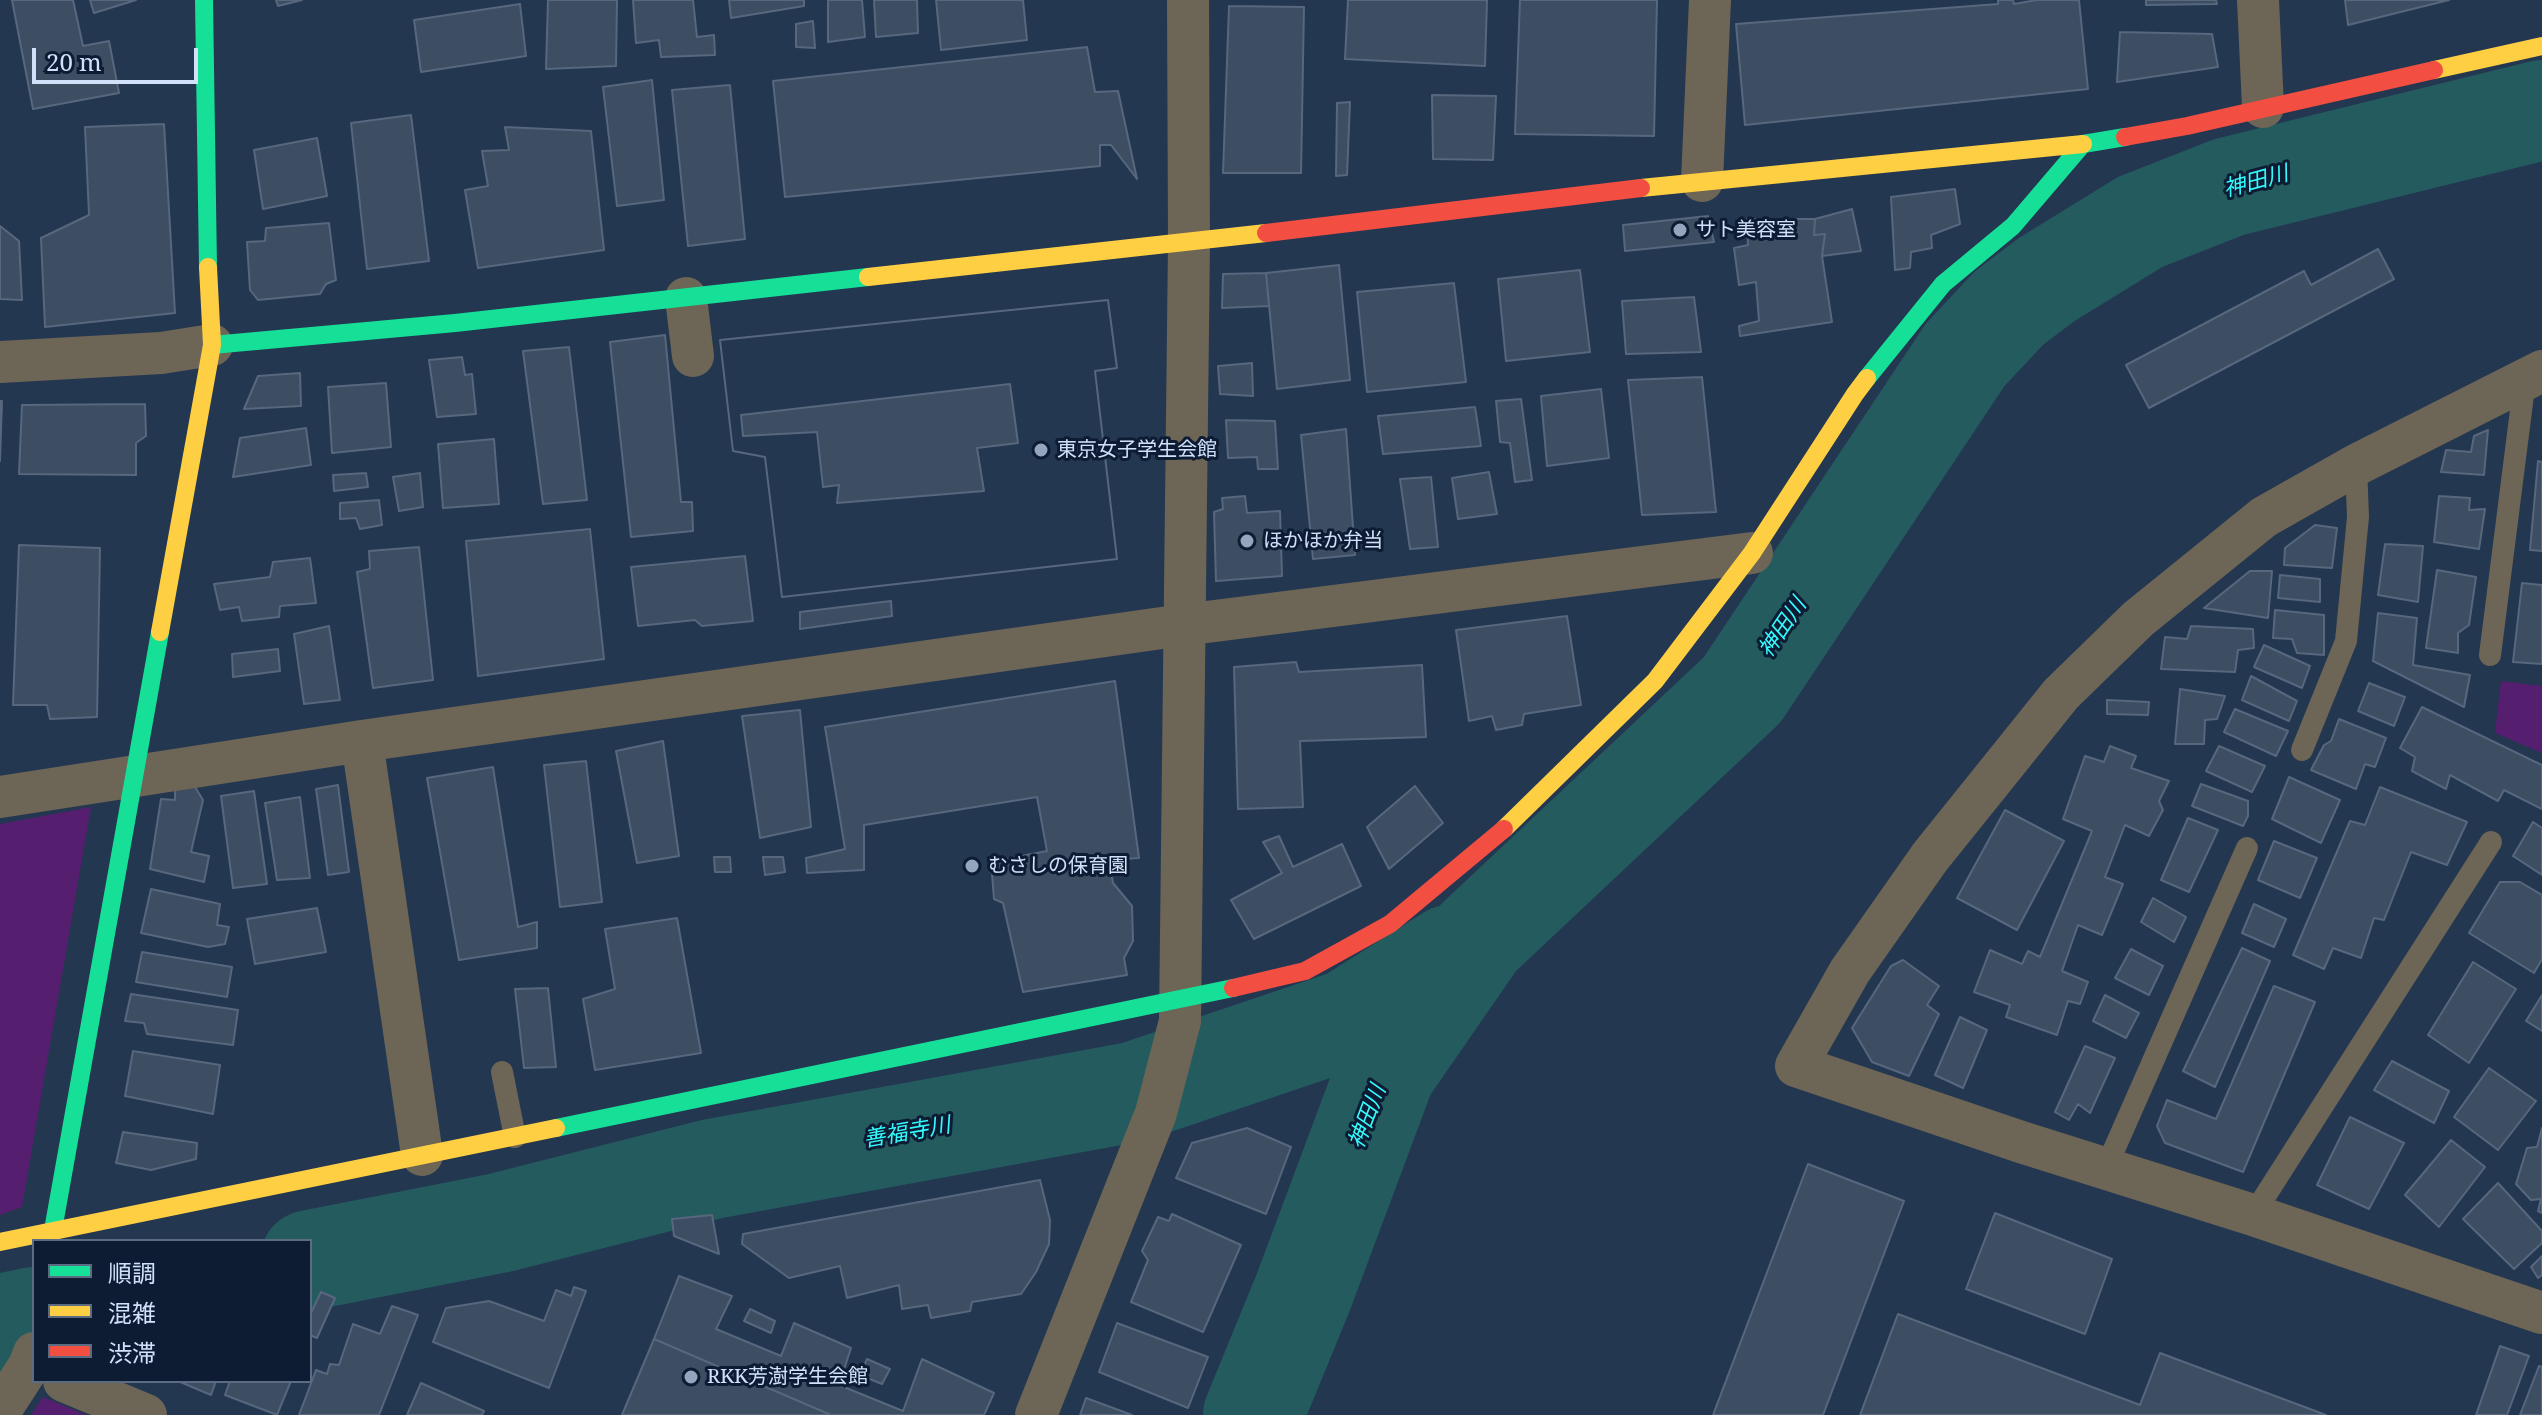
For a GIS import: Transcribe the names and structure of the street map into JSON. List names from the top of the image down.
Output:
{
  "water": ["神田川", "善福寺川"],
  "places": [
    "サト美容室",
    "東京女子学生会館",
    "ほかほか弁当",
    "むさしの保育園",
    "RKK芳澍学生会館"
  ],
  "legend": ["順調", "混雑", "渋滞"],
  "scale_bar": "20 m"
}
